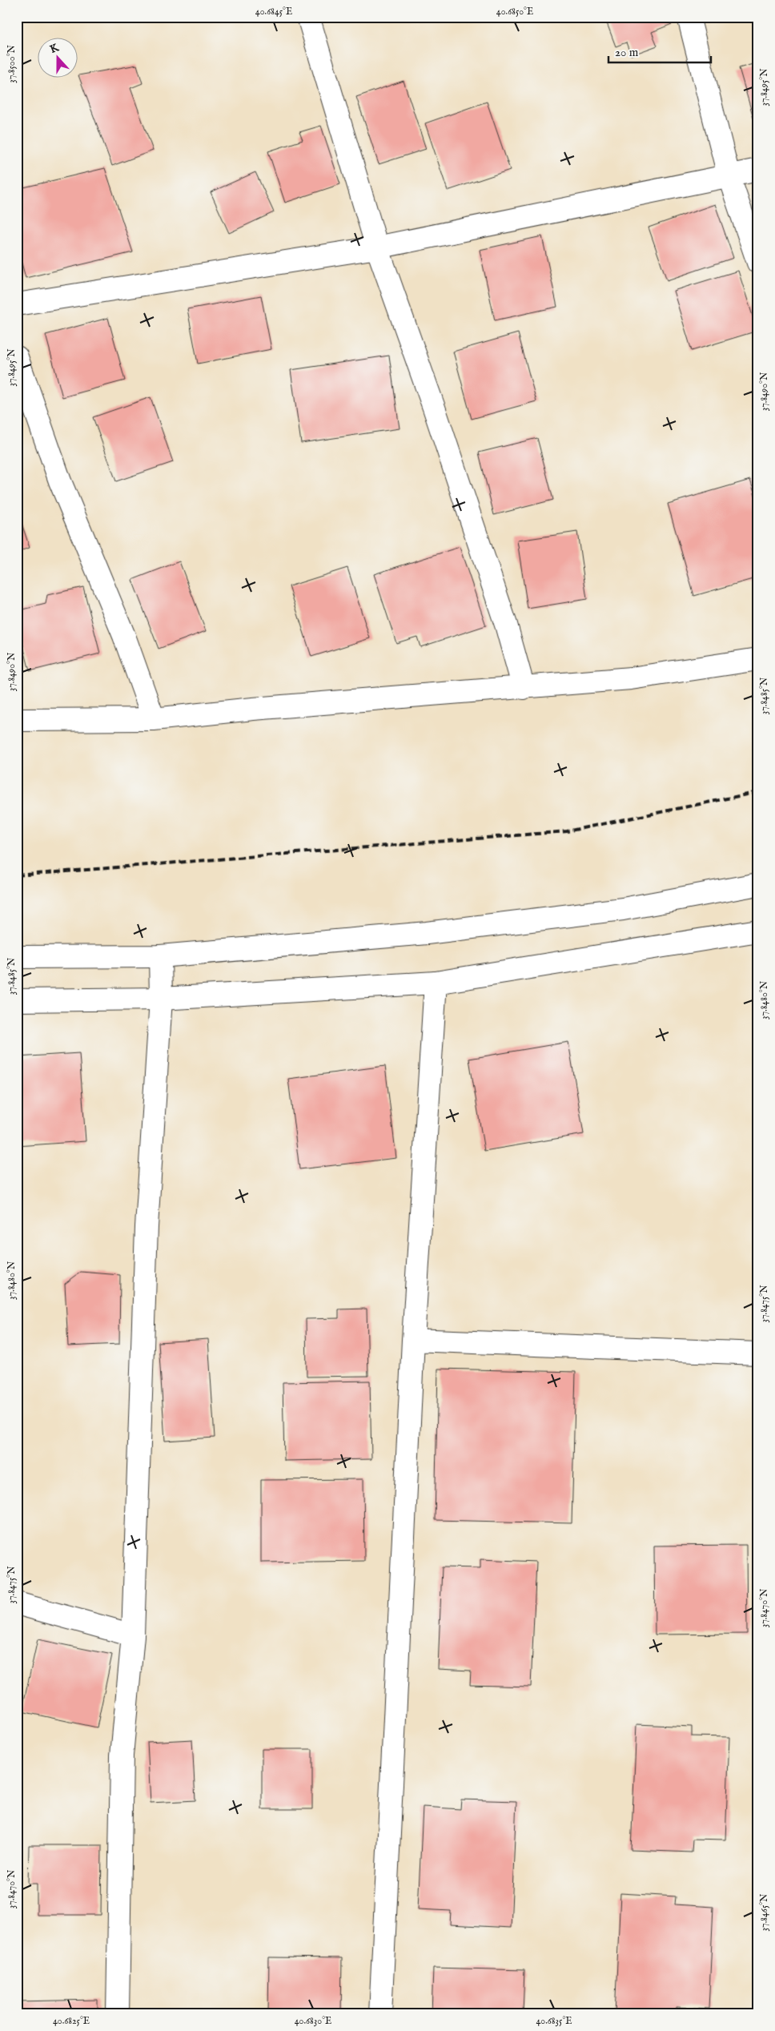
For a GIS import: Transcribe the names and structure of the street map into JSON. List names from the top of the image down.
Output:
{
  "scale_bar": "20 m",
  "north": "top",
  "coordinates": [
    "40.6845°E",
    "40.6850°E",
    "37.8500°N",
    "37.8495°N",
    "37.8490°N",
    "37.8485°N",
    "37.8480°N",
    "37.8475°N",
    "37.8470°N",
    "37.8465°N",
    "40.6825°E",
    "40.6830°E",
    "40.6835°E"
  ]
}
